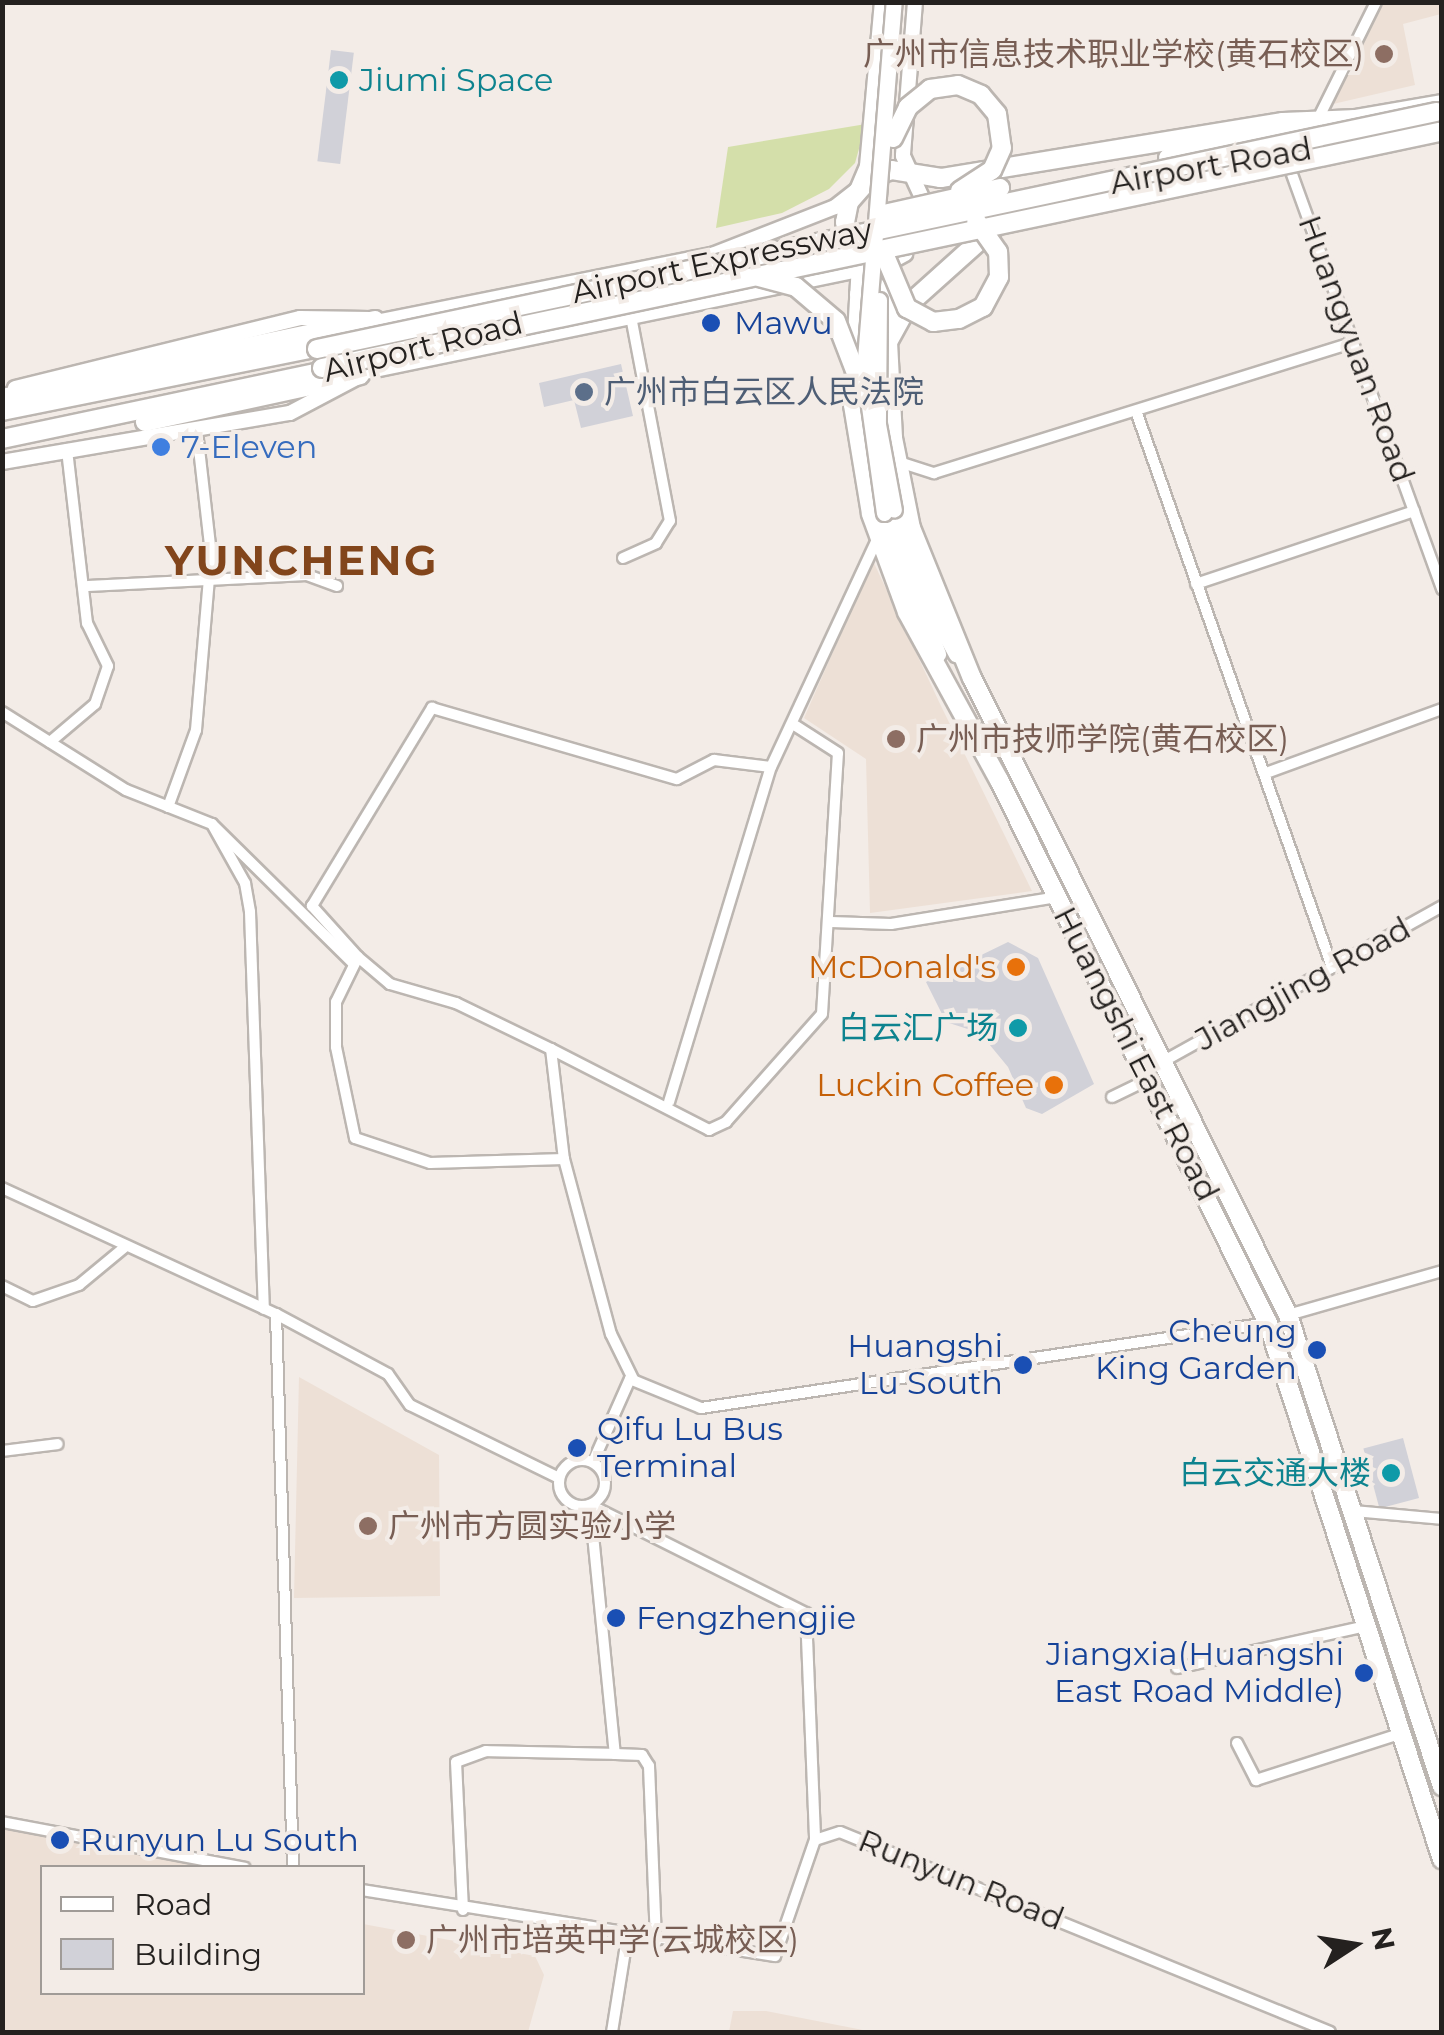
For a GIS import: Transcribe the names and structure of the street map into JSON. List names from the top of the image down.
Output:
{
  "streets": {
    "highway": ["Airport Road", "Airport Expressway", "Huangshi East Road"],
    "street": ["Huangyuan Road", "Jiangjing Road", "Runyun Road"]
  },
  "crossings": [
    ["Airport Road", "Airport Expressway"],
    ["Airport Road", "Huangyuan Road"],
    ["Airport Road", "Huangshi East Road"],
    ["Jiangjing Road", "Huangshi East Road"]
  ],
  "districts": ["YUNCHENG"],
  "places": [
    "广州市信息技术职业学校(黄石校区)",
    "Jiumi Space",
    "Mawu",
    "广州市白云区人民法院",
    "7-Eleven",
    "广州市技师学院(黄石校区)",
    "McDonald's",
    "白云汇广场",
    "Luckin Coffee",
    "Cheung King Garden",
    "Huangshi Lu South",
    "Qifu Lu Bus Terminal",
    "白云交通大楼",
    "广州市方圆实验小学",
    "Fengzhengjie",
    "Jiangxia(Huangshi East Road Middle)",
    "Runyun Lu South",
    "广州市培英中学(云城校区)"
  ],
  "legend": ["Road", "Building"],
  "north": "right"
}
